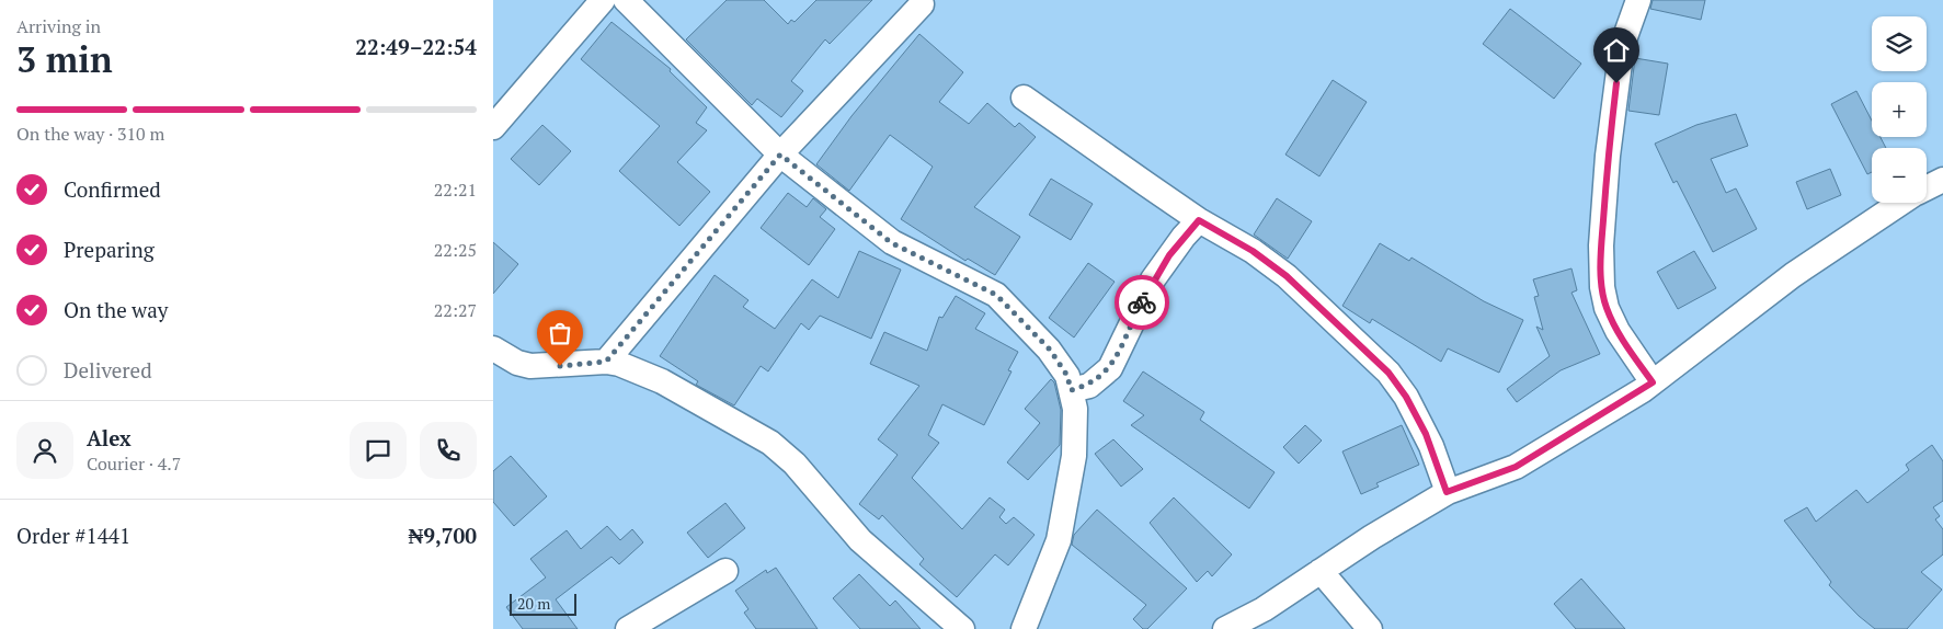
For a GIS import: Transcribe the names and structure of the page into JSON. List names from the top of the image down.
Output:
{
  "scale_bar": "20 m",
  "page": {
    "heading": ["3 min", "Arriving in", "22:49–22:54"],
    "panel": [
      "Alex",
      "Courier · 4.7",
      "Order #1441",
      "₦9,700"
    ],
    "map_buttons": ["+", "−"],
    "bar": "On the way · 310 m",
    "list": [
      ["Confirmed", "22:21"],
      ["Preparing", "22:25"],
      ["On the way", "22:27"],
      "Delivered"
    ],
    "scale": "20 m"
  }
}
